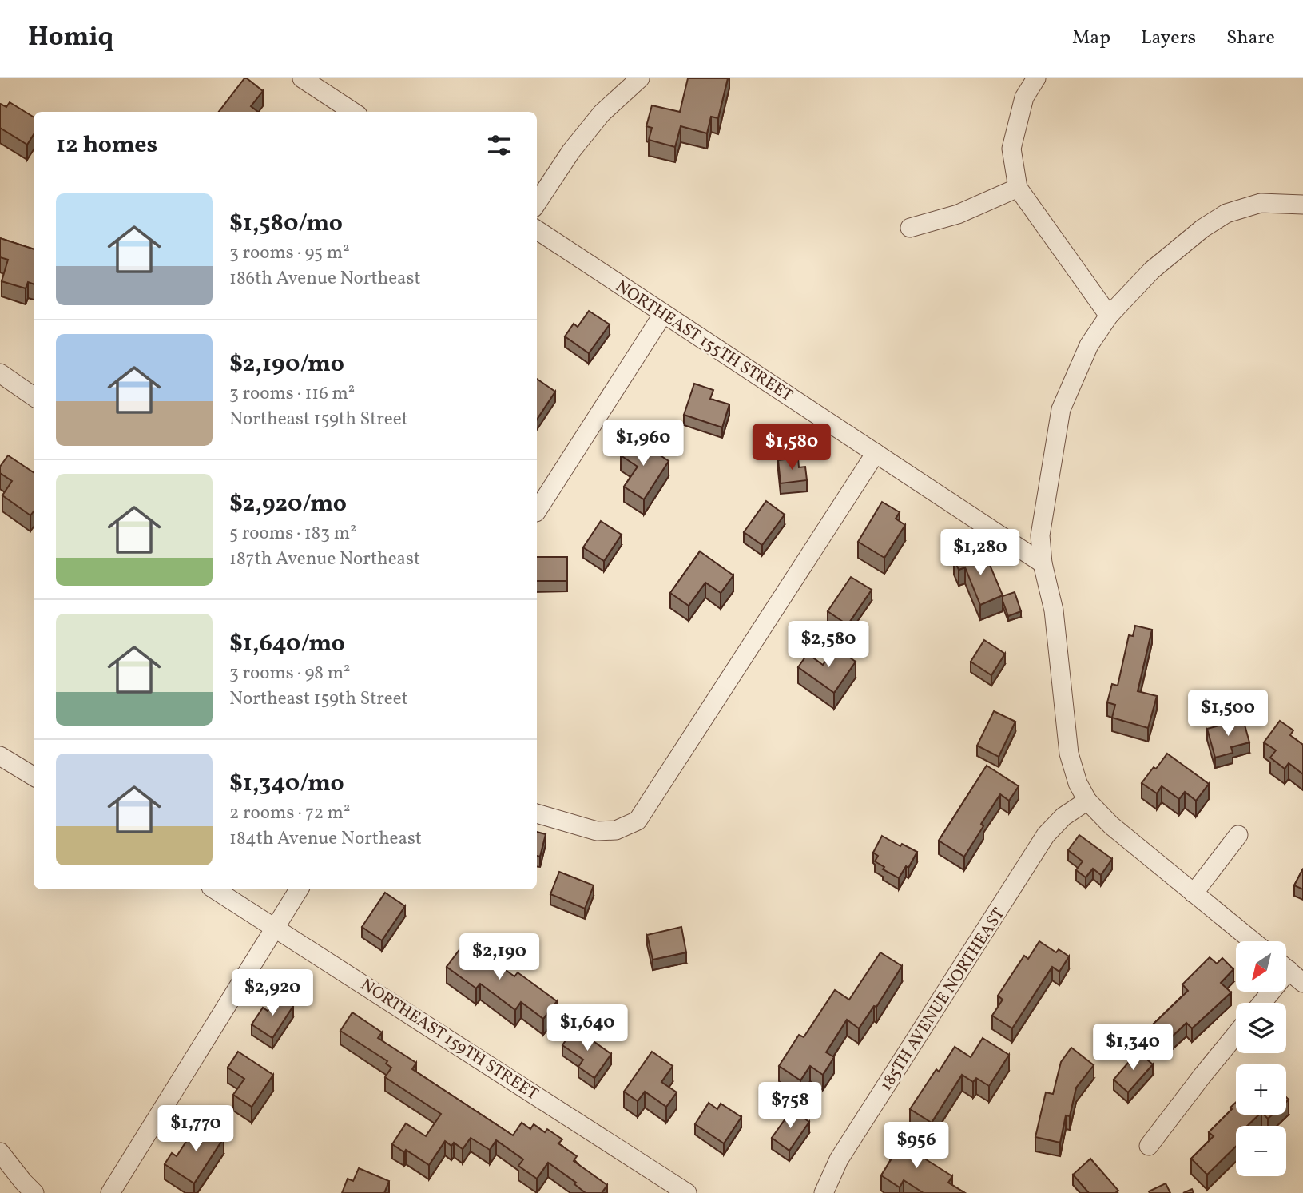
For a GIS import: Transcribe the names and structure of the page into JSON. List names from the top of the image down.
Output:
{
  "streets": {
    "street": ["NORTHEAST 155TH STREET", "185TH AVENUE NORTHEAST", "NORTHEAST 159TH STREET"]
  },
  "north": "bottom left",
  "page": {
    "header": "Homiq",
    "nav": ["Map", "Layers", "Share"],
    "heading": "12 homes",
    "list": [
      {
        "name": "$1,580/mo",
        "note": "3 rooms · 95 m² · 186th Avenue Northeast"
      },
      {
        "name": "$2,190/mo",
        "note": "3 rooms · 116 m² · Northeast 159th Street"
      },
      {
        "name": "$2,920/mo",
        "note": "5 rooms · 183 m² · 187th Avenue Northeast"
      },
      {
        "name": "$1,640/mo",
        "note": "3 rooms · 98 m² · Northeast 159th Street"
      },
      {
        "name": "$1,340/mo",
        "note": "2 rooms · 72 m² · 184th Avenue Northeast"
      }
    ],
    "price": [
      "$1,960",
      "$1,580",
      "$1,280",
      "$2,580",
      "$1,500",
      "$2,190",
      "$2,920",
      "$1,640",
      "$1,340",
      "$758",
      "$1,770",
      "$956"
    ],
    "map_buttons": ["+", "−"]
  }
}
